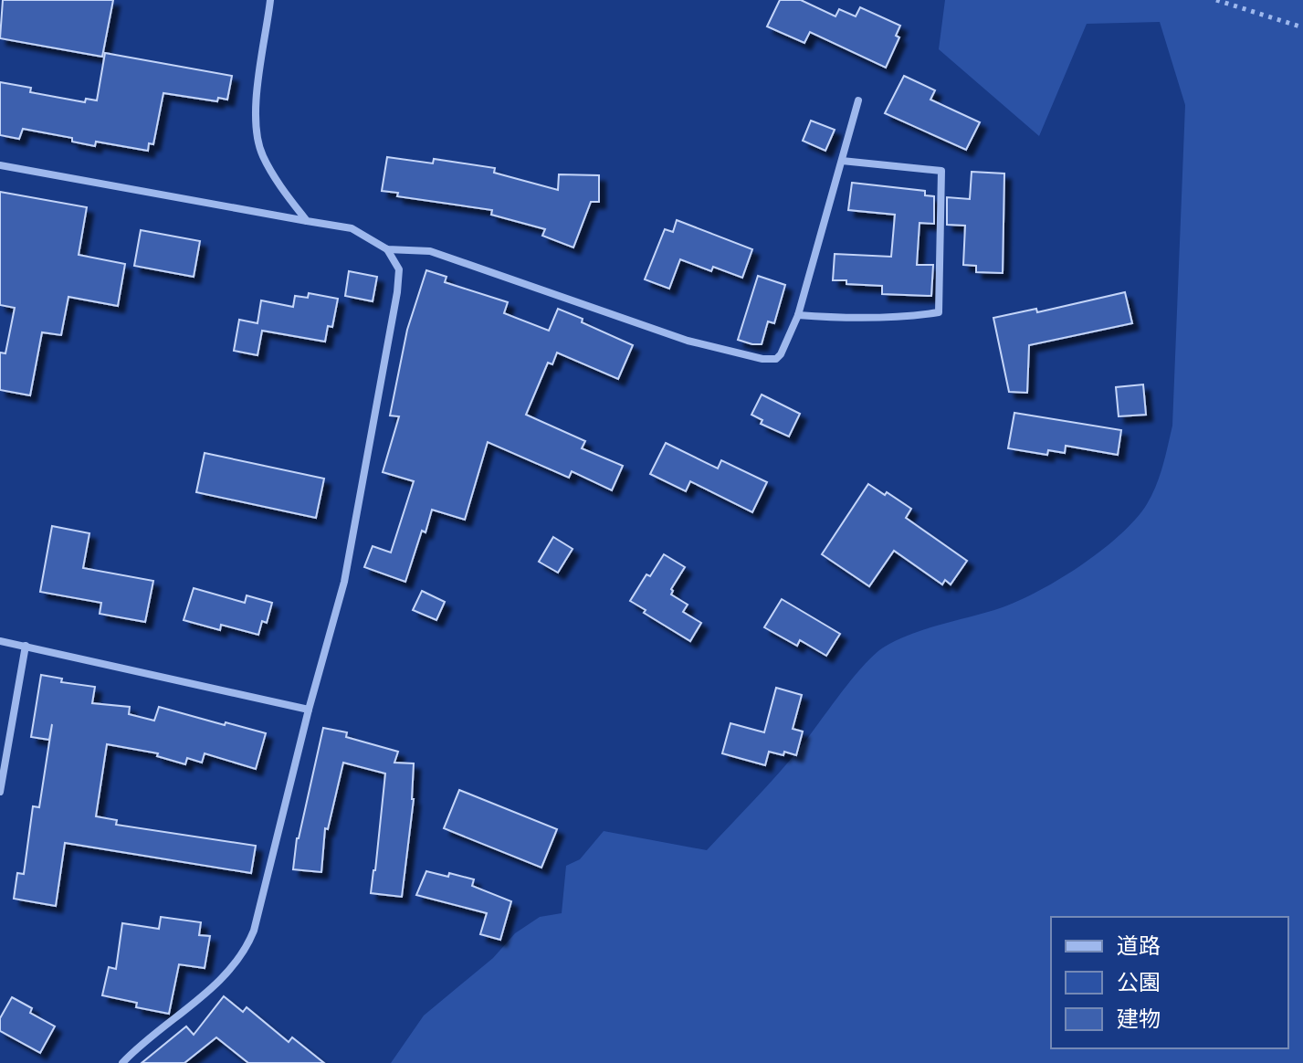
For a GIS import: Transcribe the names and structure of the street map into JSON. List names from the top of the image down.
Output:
{
  "legend": ["道路", "公園", "建物"]
}
